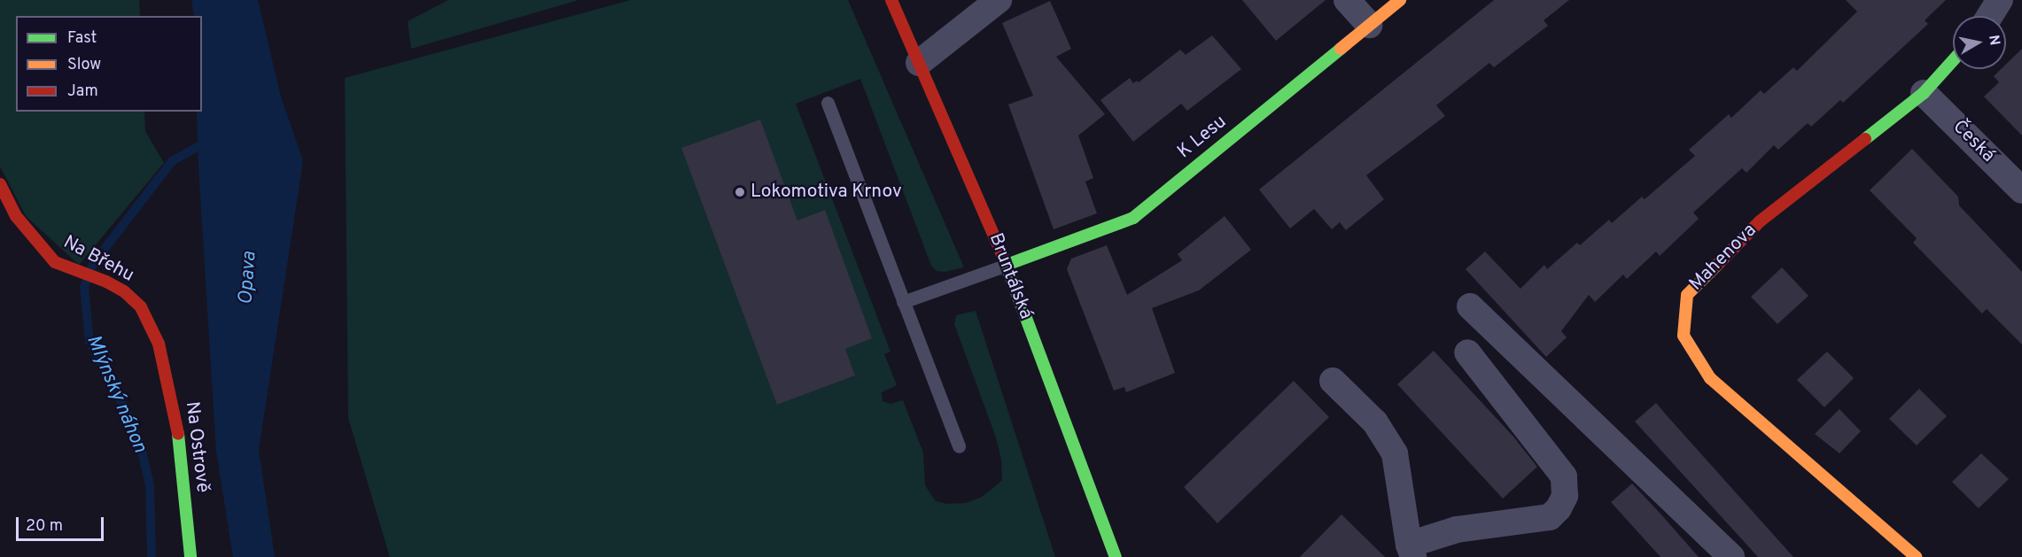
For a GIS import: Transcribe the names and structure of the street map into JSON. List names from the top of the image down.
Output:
{
  "streets": {
    "street": [
      "K Lesu",
      "Česká",
      "Mahenova",
      "Na Břehu",
      "Bruntálská",
      "Na Ostrově"
    ]
  },
  "crossings": [
    ["K Lesu", "Bruntálská"],
    ["Česká", "Mahenova"],
    ["Na Břehu", "Na Ostrově"]
  ],
  "water": ["Opava", "Mlýnský náhon"],
  "places": ["Lokomotiva Krnov"],
  "legend": ["Fast", "Slow", "Jam"],
  "scale_bar": "20 m",
  "north": "right"
}
